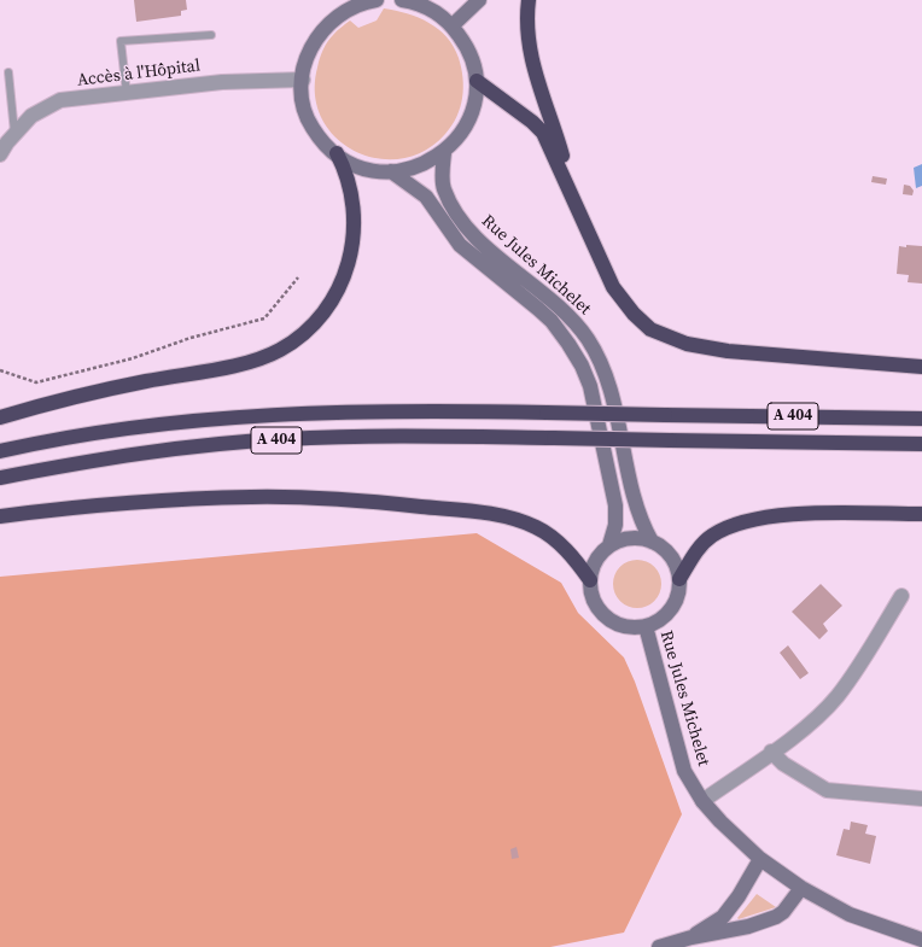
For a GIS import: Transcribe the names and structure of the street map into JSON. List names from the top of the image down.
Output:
{
  "streets": {
    "highway": ["A 404"],
    "main road": ["Rue Jules Michelet"],
    "street": ["Accès à l'Hôpital"]
  }
}
